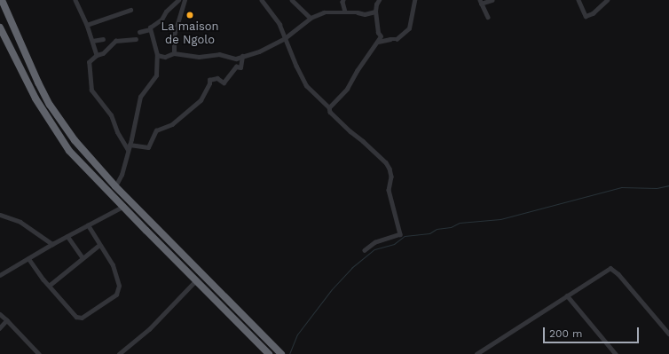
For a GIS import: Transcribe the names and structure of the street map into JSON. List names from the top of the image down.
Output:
{
  "places": ["La maison de Ngolo"],
  "scale_bar": "200 m"
}
